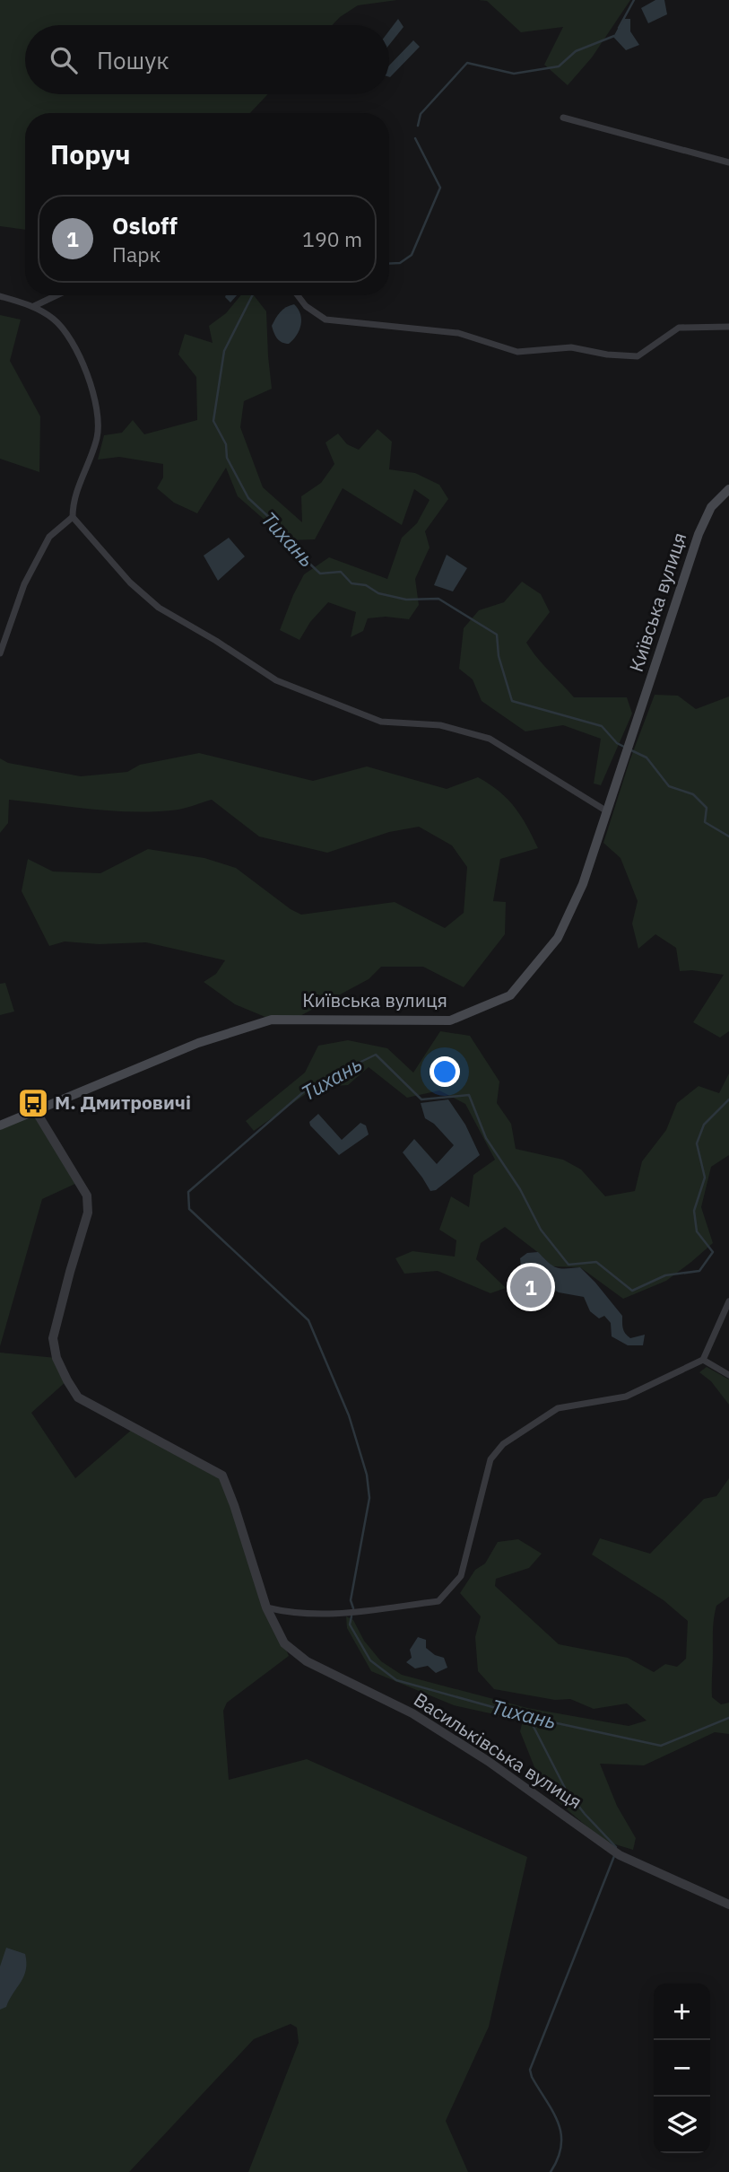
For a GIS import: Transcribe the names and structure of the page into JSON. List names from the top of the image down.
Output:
{
  "streets": {
    "main road": ["Київська вулиця"],
    "street": ["Васильківська вулиця"]
  },
  "crossings": [
    ["Київська вулиця", "Васильківська вулиця"]
  ],
  "water": ["Тихань"],
  "places": {
    "bus stop": ["М. Дмитровичі"]
  },
  "page": {
    "search": "Пошук",
    "heading": "Поруч",
    "list": [
      {
        "mark": "1",
        "name": "Osloff",
        "note": "Парк",
        "value": "190 m"
      }
    ],
    "pins": "1",
    "map_buttons": ["+", "−"]
  }
}
